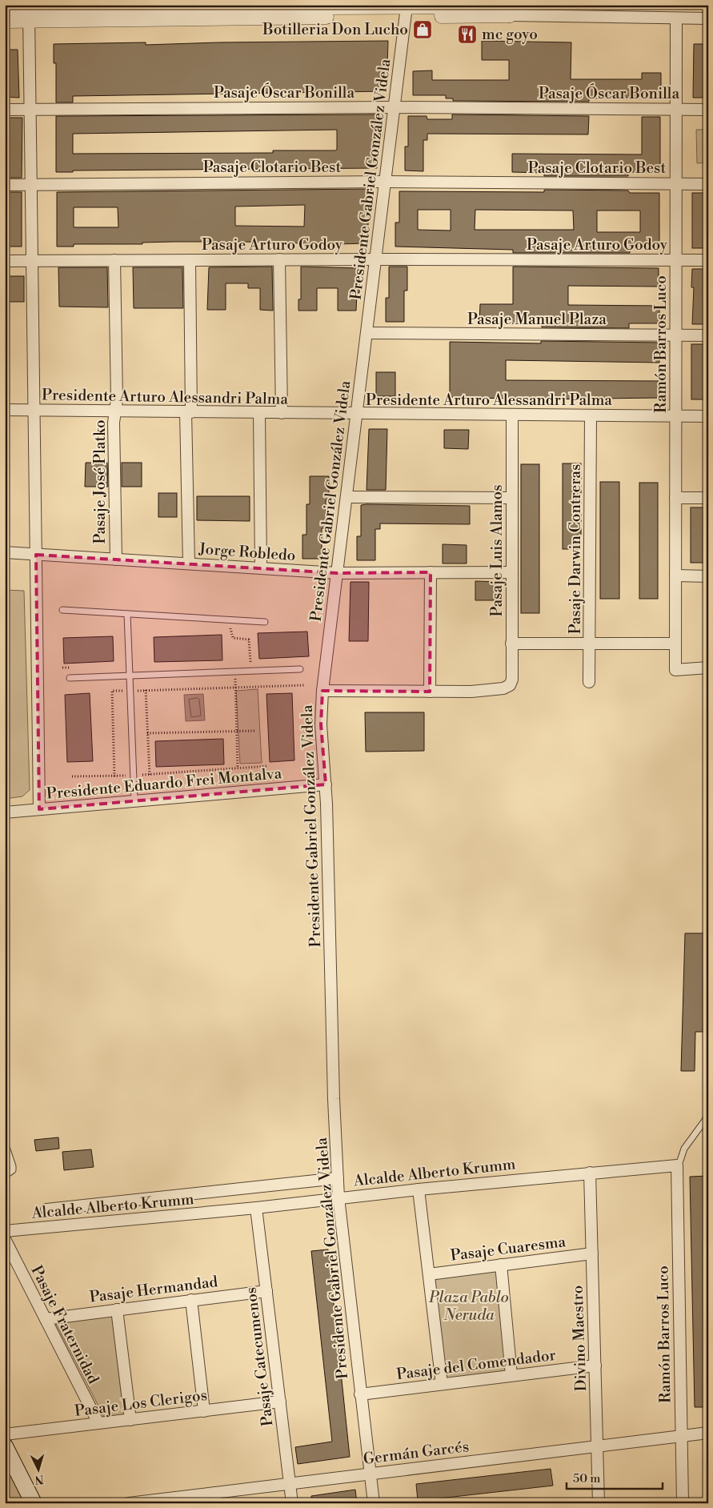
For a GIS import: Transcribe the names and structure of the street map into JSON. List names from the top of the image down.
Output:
{
  "streets": {
    "street": [
      "Pasaje Óscar Bonilla",
      "Pasaje Clotario Best",
      "Presidente Gabriel González Videla",
      "Pasaje Arturo Godoy",
      "Pasaje Manuel Plaza",
      "Ramón Barros Luco",
      "Presidente Arturo Alessandri Palma",
      "Pasaje José Platko",
      "Pasaje Darwin Contreras",
      "Pasaje Luis Alamos",
      "Jorge Robledo",
      "Presidente Eduardo Frei Montalva",
      "Alcalde Alberto Krumm",
      "Pasaje Cuaresma",
      "Pasaje Hermandad",
      "Pasaje Fraternidad",
      "Divino Maestro",
      "Pasaje Catecumenos",
      "Pasaje del Comendador",
      "Pasaje Los Clerigos",
      "Germán Garcés"
    ]
  },
  "crossings": [
    ["Pasaje Óscar Bonilla", "Presidente Gabriel González Videla"],
    ["Pasaje Óscar Bonilla", "Ramón Barros Luco"],
    ["Pasaje Clotario Best", "Presidente Gabriel González Videla"],
    ["Pasaje Clotario Best", "Ramón Barros Luco"],
    ["Presidente Gabriel González Videla", "Pasaje Arturo Godoy"],
    ["Presidente Gabriel González Videla", "Pasaje Manuel Plaza"],
    ["Presidente Gabriel González Videla", "Presidente Arturo Alessandri Palma"],
    ["Presidente Gabriel González Videla", "Jorge Robledo"],
    ["Presidente Gabriel González Videla", "Presidente Eduardo Frei Montalva"],
    ["Presidente Gabriel González Videla", "Alcalde Alberto Krumm"],
    ["Presidente Gabriel González Videla", "Pasaje del Comendador"],
    ["Presidente Gabriel González Videla", "Germán Garcés"],
    ["Pasaje Arturo Godoy", "Ramón Barros Luco"],
    ["Pasaje Arturo Godoy", "Pasaje José Platko"],
    ["Pasaje Manuel Plaza", "Ramón Barros Luco"],
    ["Ramón Barros Luco", "Presidente Arturo Alessandri Palma"],
    ["Ramón Barros Luco", "Alcalde Alberto Krumm"],
    ["Ramón Barros Luco", "Germán Garcés"],
    ["Presidente Arturo Alessandri Palma", "Pasaje José Platko"],
    ["Presidente Arturo Alessandri Palma", "Pasaje Darwin Contreras"],
    ["Presidente Arturo Alessandri Palma", "Pasaje Luis Alamos"],
    ["Pasaje José Platko", "Jorge Robledo"],
    ["Pasaje Luis Alamos", "Jorge Robledo"],
    ["Alcalde Alberto Krumm", "Divino Maestro"],
    ["Alcalde Alberto Krumm", "Pasaje Catecumenos"],
    ["Pasaje Cuaresma", "Divino Maestro"],
    ["Pasaje Hermandad", "Pasaje Fraternidad"],
    ["Pasaje Hermandad", "Pasaje Catecumenos"],
    ["Pasaje Fraternidad", "Pasaje Los Clerigos"],
    ["Divino Maestro", "Pasaje del Comendador"],
    ["Divino Maestro", "Germán Garcés"],
    ["Pasaje Catecumenos", "Pasaje Los Clerigos"],
    ["Pasaje Catecumenos", "Germán Garcés"]
  ],
  "parks": ["Plaza Pablo Neruda"],
  "places": {
    "shop": ["Botilleria Don Lucho"],
    "restaurant": ["mc goyo"]
  },
  "scale_bar": "50 m",
  "north": "bottom"
}
